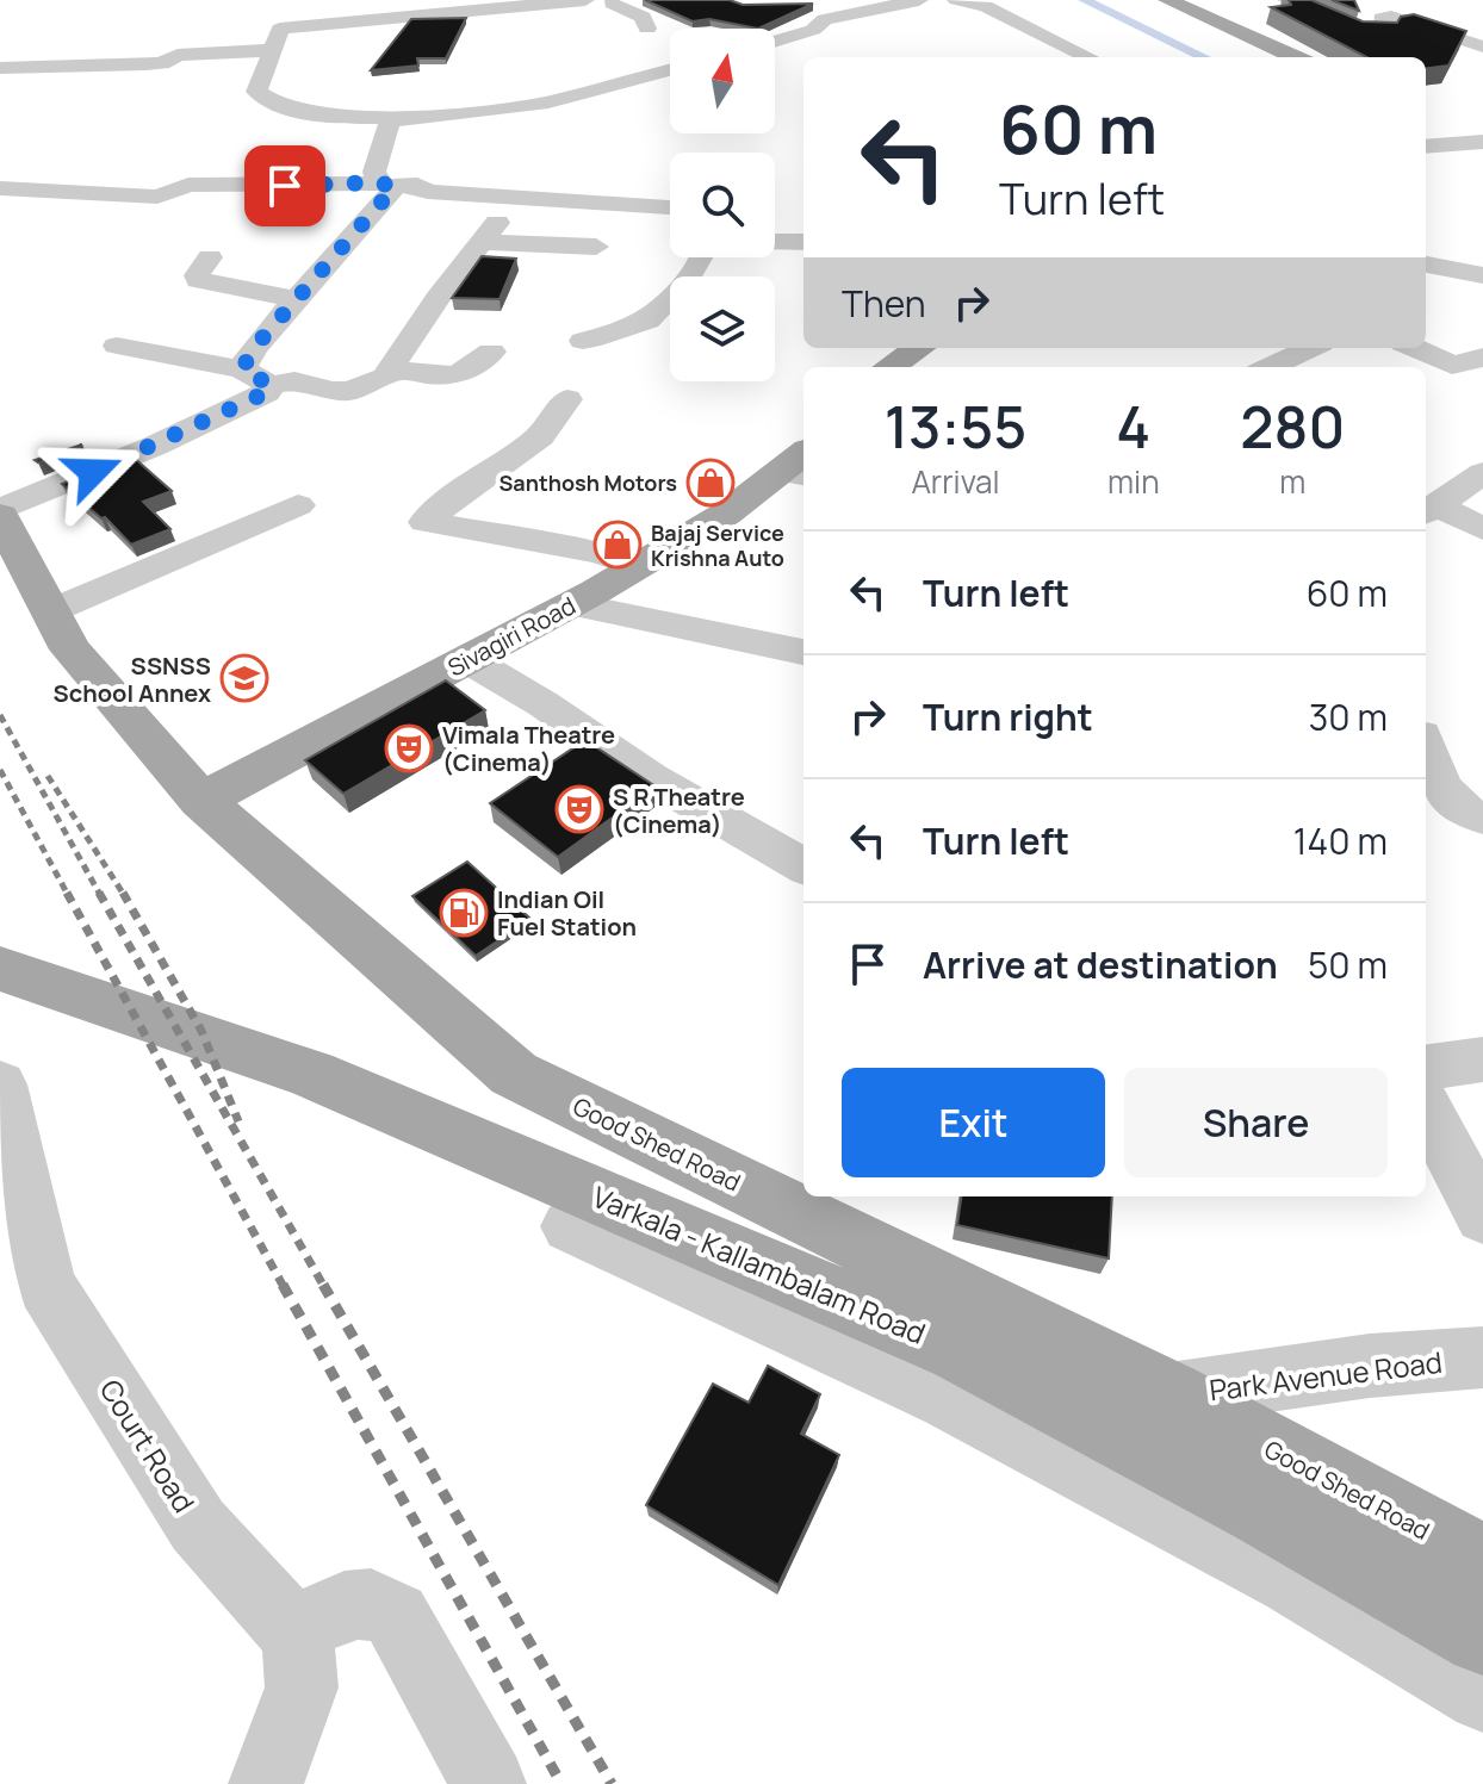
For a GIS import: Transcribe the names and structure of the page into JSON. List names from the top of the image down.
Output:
{
  "streets": {
    "main road": ["Sivagiri Road", "Good Shed Road", "Varkala - Kallambalam Road"],
    "street": ["Park Avenue Road", "Court Road"]
  },
  "crossings": [
    ["Sivagiri Road", "Good Shed Road"],
    ["Good Shed Road", "Park Avenue Road"]
  ],
  "places": {
    "shop": ["Santhosh Motors", "Bajaj Service Krishna Auto"],
    "school or university": ["SSNSS School Annex"],
    "theatre": ["Vimala Theatre (Cinema)", "S R Theatre (Cinema)"],
    "fuel station": ["Indian Oil Fuel Station"]
  },
  "north": "top",
  "page": {
    "turn": ["60 m", "Turn left"],
    "then": "Then",
    "eta": [
      "13:55",
      "Arrival",
      "4",
      "min",
      "280",
      "m"
    ],
    "list": [
      {
        "name": "Turn left",
        "value": "60 m"
      },
      {
        "name": "Turn right",
        "value": "30 m"
      },
      {
        "name": "Turn left",
        "value": "140 m"
      },
      {
        "name": "Arrive at destination",
        "value": "50 m"
      }
    ],
    "buttons": ["Exit", "Share"]
  }
}
